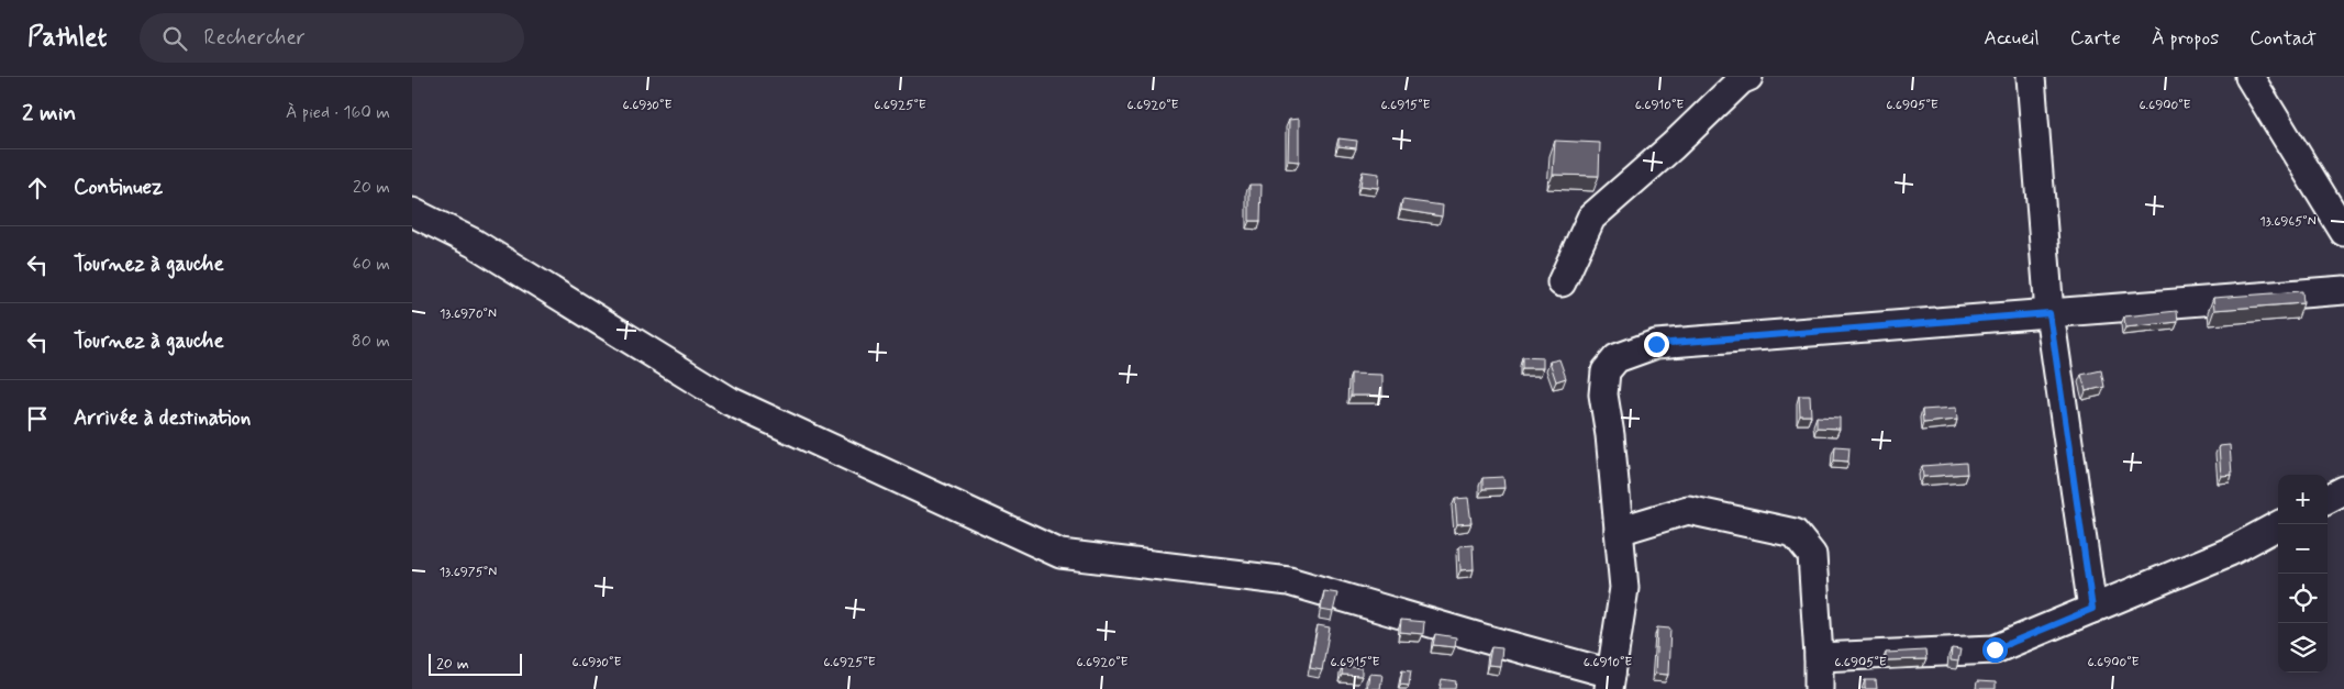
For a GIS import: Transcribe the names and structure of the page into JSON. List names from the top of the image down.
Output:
{
  "scale_bar": "20 m",
  "page": {
    "header": "Pathlet",
    "search": "Rechercher",
    "nav": [
      "Accueil",
      "Carte",
      "À propos",
      "Contact"
    ],
    "heading": ["2 min", "À pied · 160 m"],
    "list": [
      ["Continuez", "20 m"],
      ["Tournez à gauche", "60 m"],
      ["Tournez à gauche", "80 m"],
      "Arrivée à destination"
    ],
    "map_buttons": ["+", "−"],
    "scale": "20 m"
  },
  "coordinates": [
    "6.6930°E",
    "6.6925°E",
    "6.6920°E",
    "6.6915°E",
    "6.6910°E",
    "6.6905°E",
    "6.6900°E",
    "13.6965°N",
    "13.6970°N",
    "13.6975°N"
  ]
}
